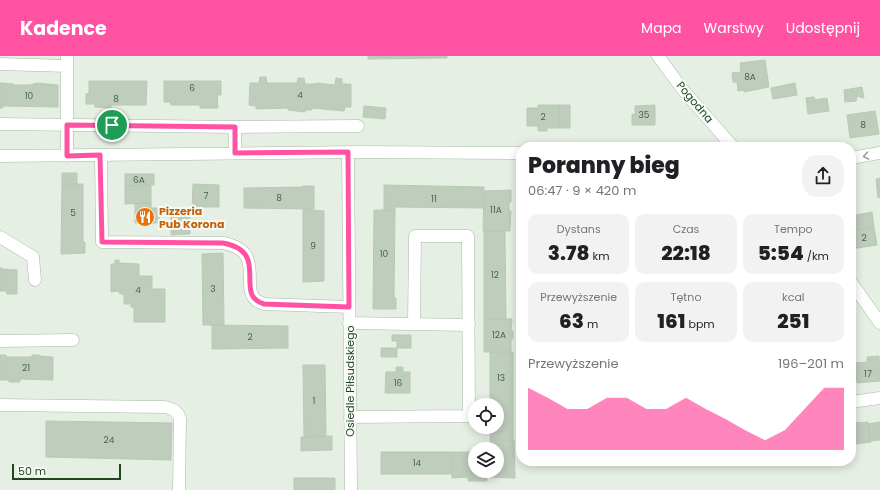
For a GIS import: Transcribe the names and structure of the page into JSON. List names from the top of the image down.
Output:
{
  "streets": {
    "street": ["Pogodna", "Osiedle Piłsudskiego"]
  },
  "places": {
    "restaurant": ["Pizzeria Pub Korona"]
  },
  "house_numbers": [
    "8A",
    "6",
    "4",
    "10",
    "8",
    "35",
    "2",
    "8",
    "6A",
    "7",
    "8",
    "11",
    "11A",
    "5",
    "2",
    "9",
    "10",
    "12",
    "3",
    "4",
    "12A",
    "2",
    "21",
    "17",
    "13",
    "16",
    "1",
    "24",
    "14"
  ],
  "scale_bar": "50 m",
  "page": {
    "header": "Kadence",
    "nav": ["Mapa", "Warstwy", "Udostępnij"],
    "heading": ["Poranny bieg", "06:47 · 9 × 420 m"],
    "stats": [
      ["Dystans", "3.78 km"],
      ["Czas", "22:18"],
      ["Tempo", "5:54 /km"],
      ["Przewyższenie", "63 m"],
      ["Tętno", "161 bpm"],
      ["kcal", "251"]
    ],
    "chart": ["Przewyższenie", "196–201 m"],
    "scale": "50 m"
  }
}
